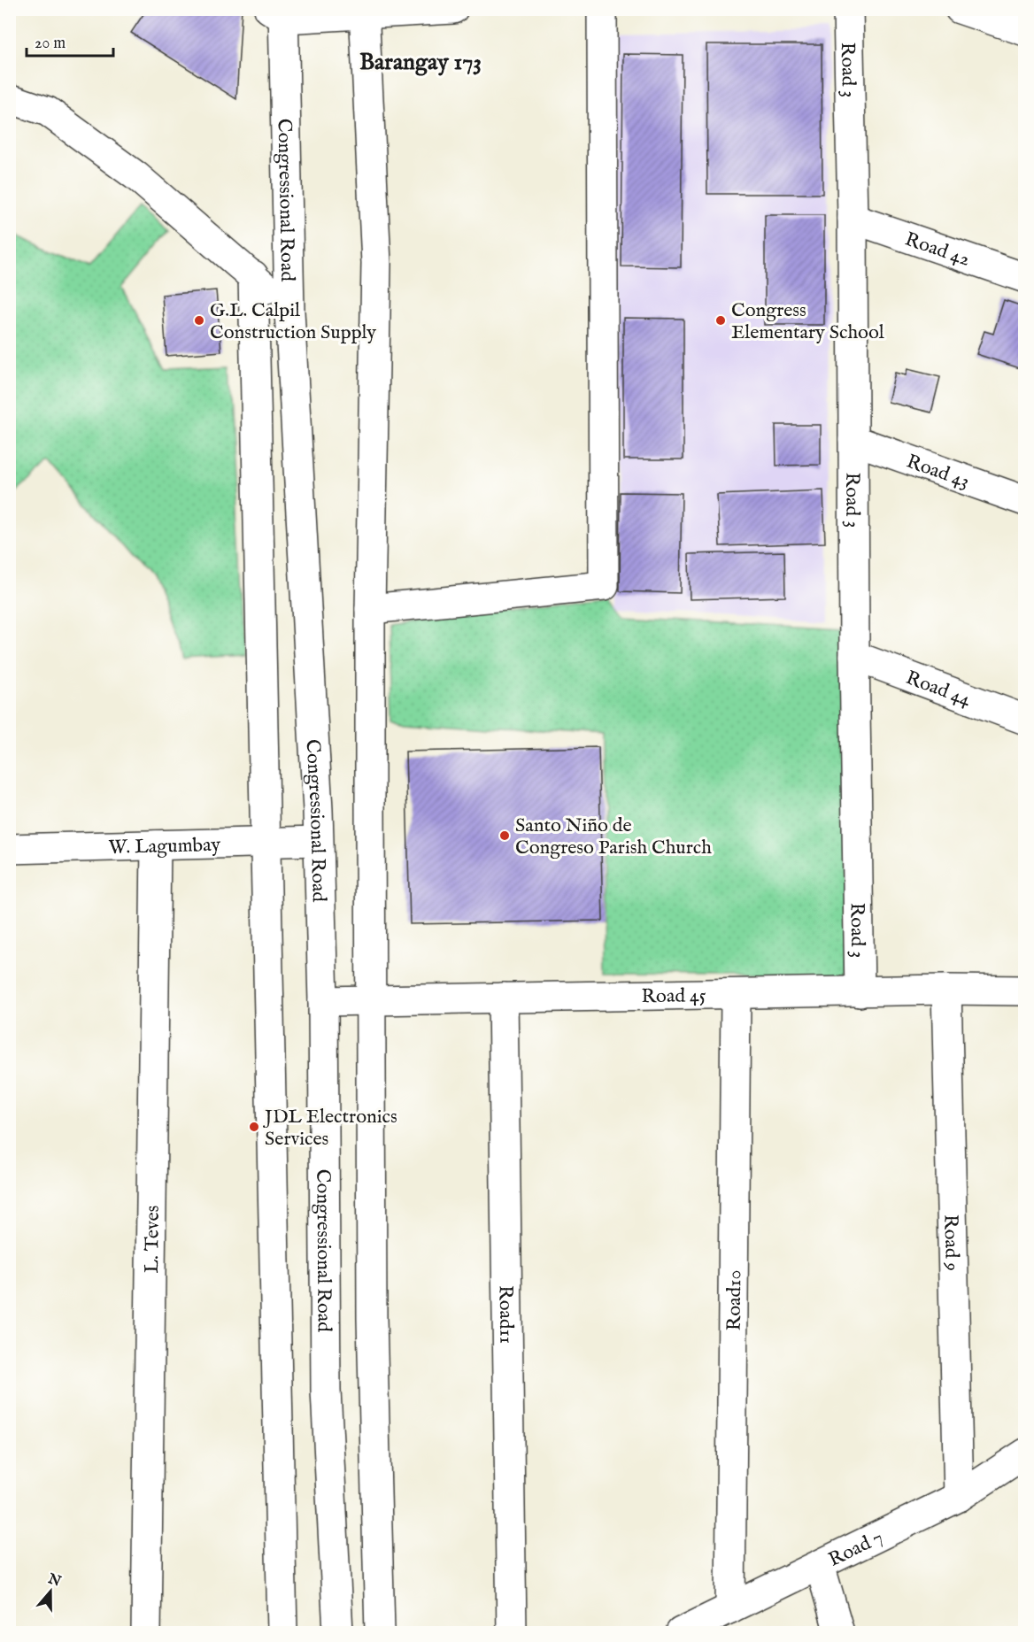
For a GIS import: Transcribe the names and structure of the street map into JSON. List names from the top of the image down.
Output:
{
  "streets": {
    "street": [
      "Road 3",
      "Congressional Road",
      "Road 42",
      "Road 43",
      "Road 44",
      "W. Lagumbay",
      "Road 45",
      "L. Teves",
      "Road 9",
      "Road10",
      "Road11",
      "Road 7"
    ]
  },
  "crossings": [
    ["Road 3", "Road 42"],
    ["Road 3", "Road 43"],
    ["Road 3", "Road 44"],
    ["Road 3", "Road 45"],
    ["Congressional Road", "W. Lagumbay"],
    ["Congressional Road", "Road 45"],
    ["W. Lagumbay", "L. Teves"],
    ["Road 45", "Road 9"],
    ["Road 45", "Road10"],
    ["Road 45", "Road11"],
    ["Road 9", "Road 7"],
    ["Road10", "Road 7"]
  ],
  "districts": ["Barangay 173"],
  "places": [
    "G.L. Calpil Construction Supply",
    "Congress Elementary School",
    "Santo Niño de Congreso Parish Church",
    "JDL Electronics Services"
  ],
  "scale_bar": "20 m",
  "north": "top"
}
